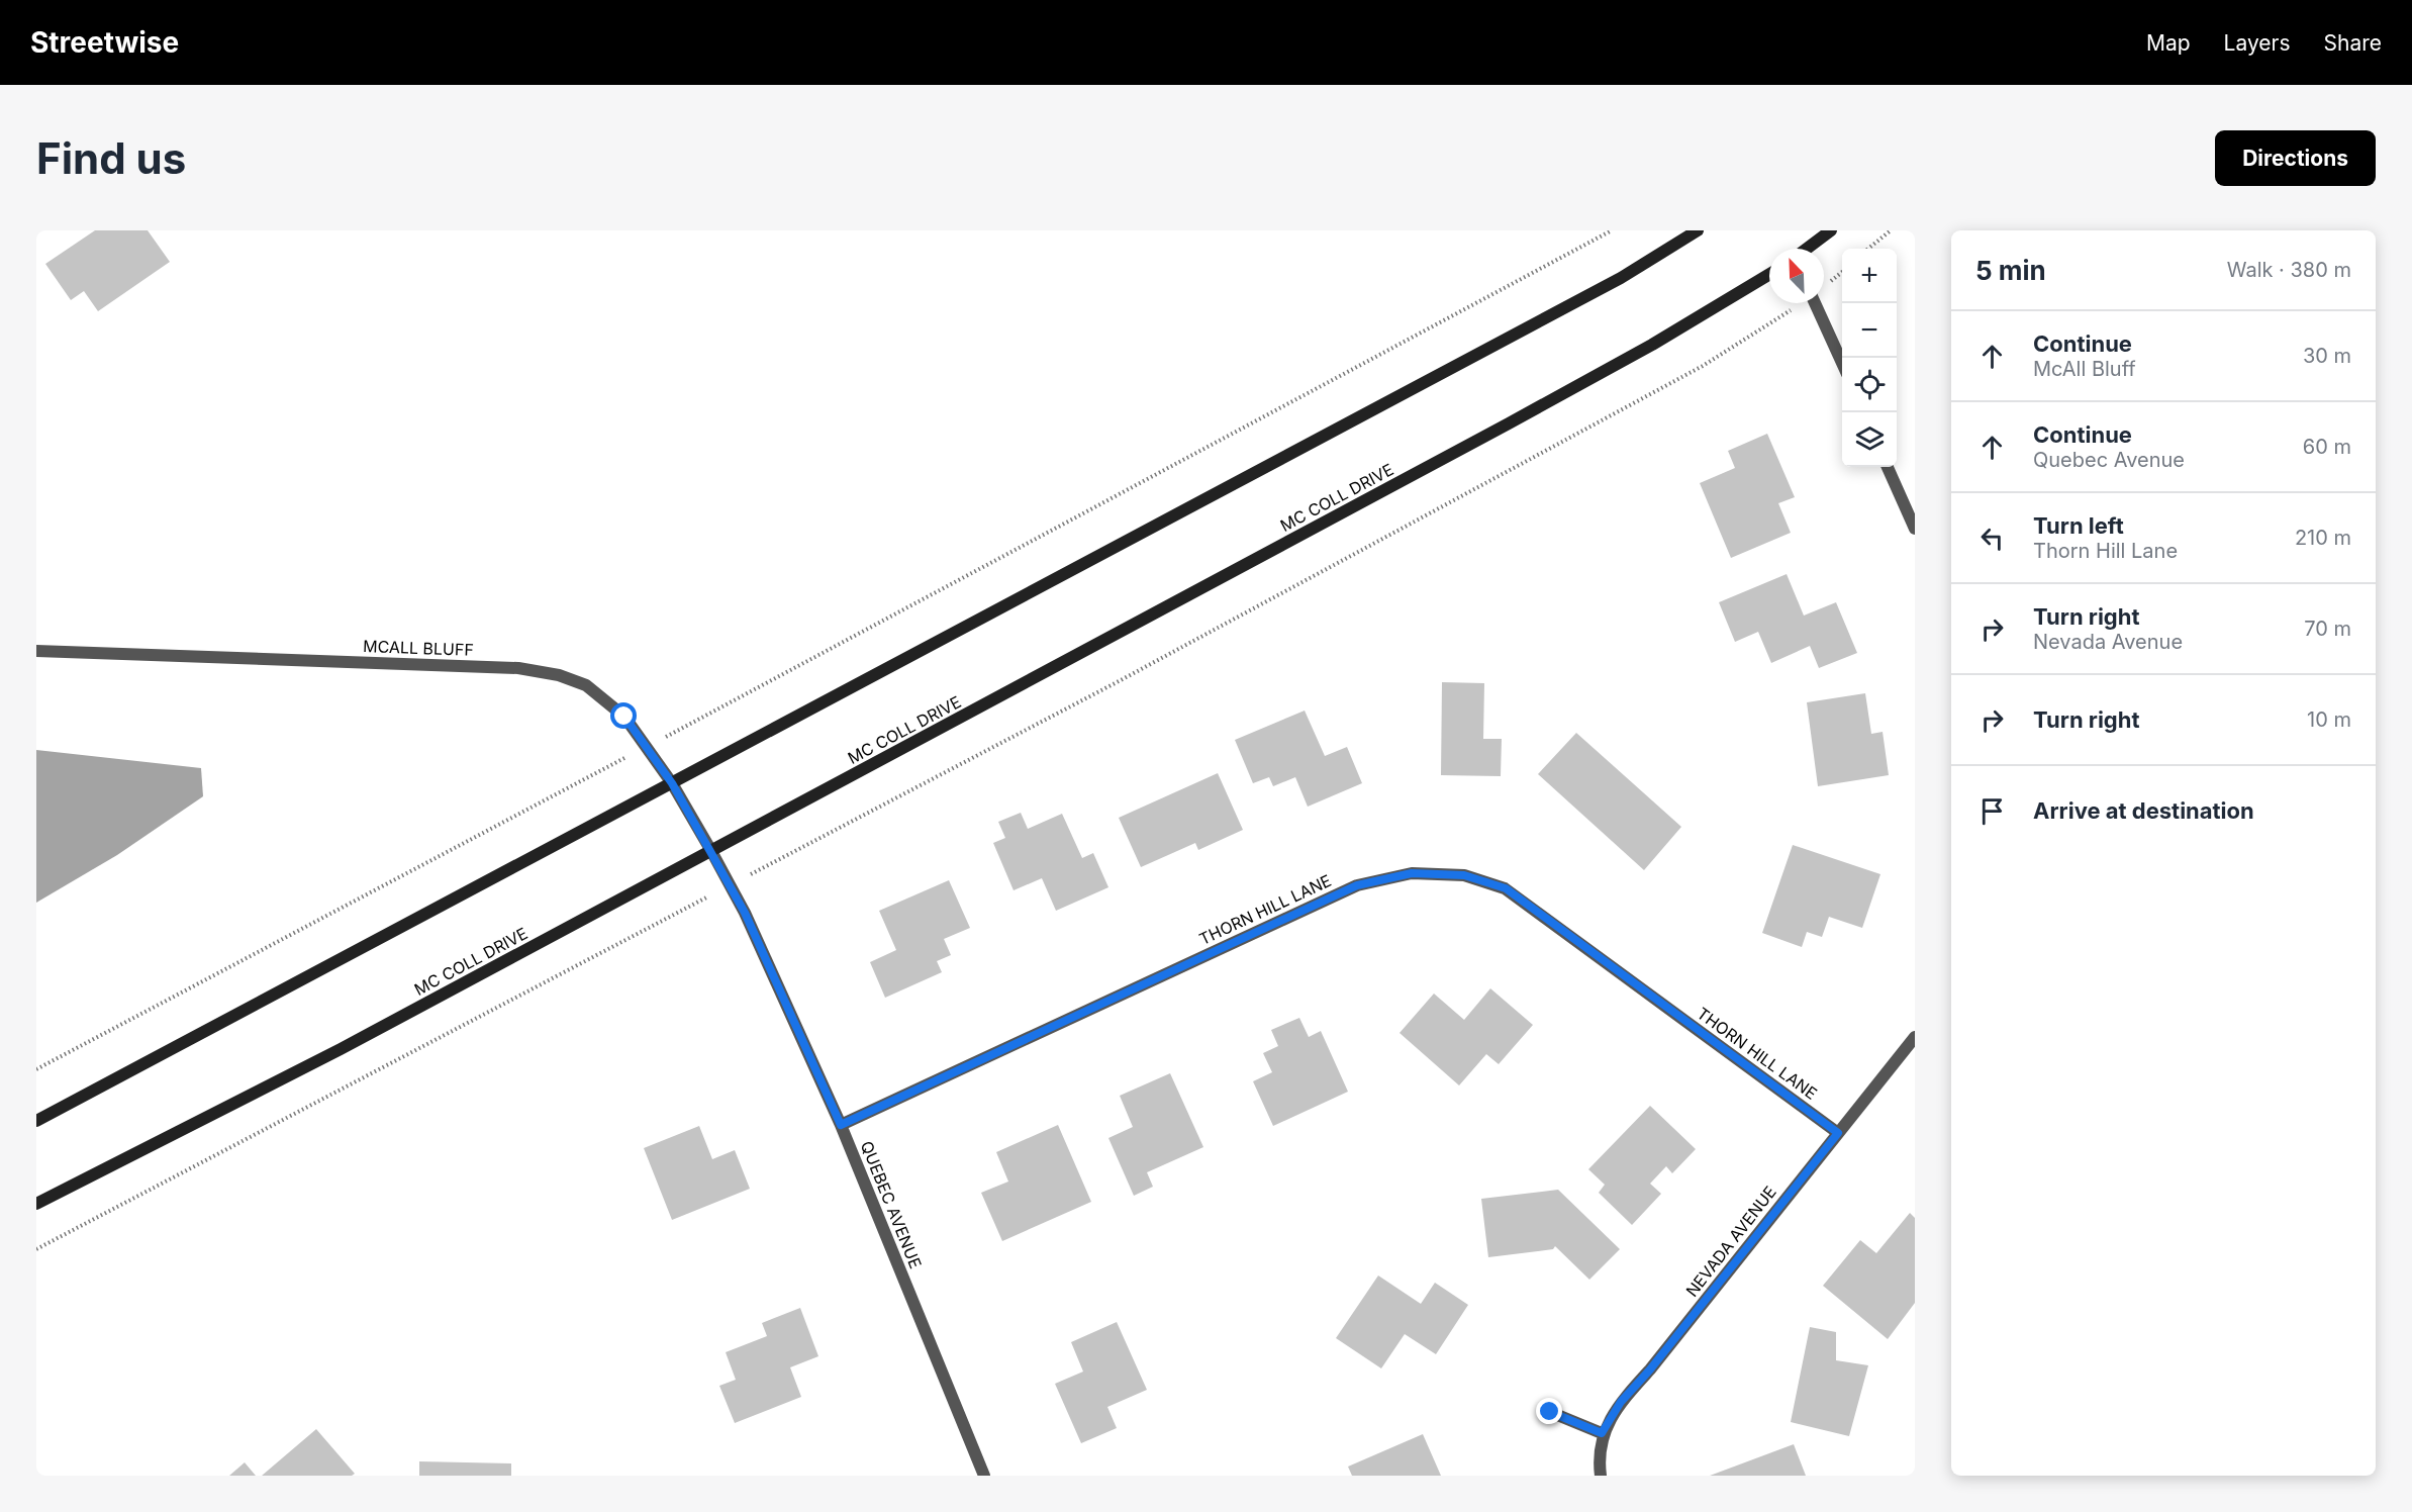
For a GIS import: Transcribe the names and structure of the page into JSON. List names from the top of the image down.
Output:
{
  "streets": {
    "main road": ["MC COLL DRIVE"],
    "street": [
      "MCALL BLUFF",
      "THORN HILL LANE",
      "QUEBEC AVENUE",
      "NEVADA AVENUE"
    ]
  },
  "crossings": [
    ["MC COLL DRIVE", "MCALL BLUFF"],
    ["MC COLL DRIVE", "QUEBEC AVENUE"],
    ["MCALL BLUFF", "QUEBEC AVENUE"],
    ["THORN HILL LANE", "QUEBEC AVENUE"],
    ["THORN HILL LANE", "NEVADA AVENUE"]
  ],
  "north": "top left",
  "page": {
    "header": "Streetwise",
    "nav": ["Map", "Layers", "Share"],
    "buttons": "Directions",
    "title": "Find us",
    "heading": ["5 min", "Walk · 380 m"],
    "map_buttons": ["+", "−"],
    "list": [
      ["Continue", "McAll Bluff", "30 m"],
      ["Continue", "Quebec Avenue", "60 m"],
      ["Turn left", "Thorn Hill Lane", "210 m"],
      ["Turn right", "Nevada Avenue", "70 m"],
      ["Turn right", "10 m"],
      "Arrive at destination"
    ]
  }
}
